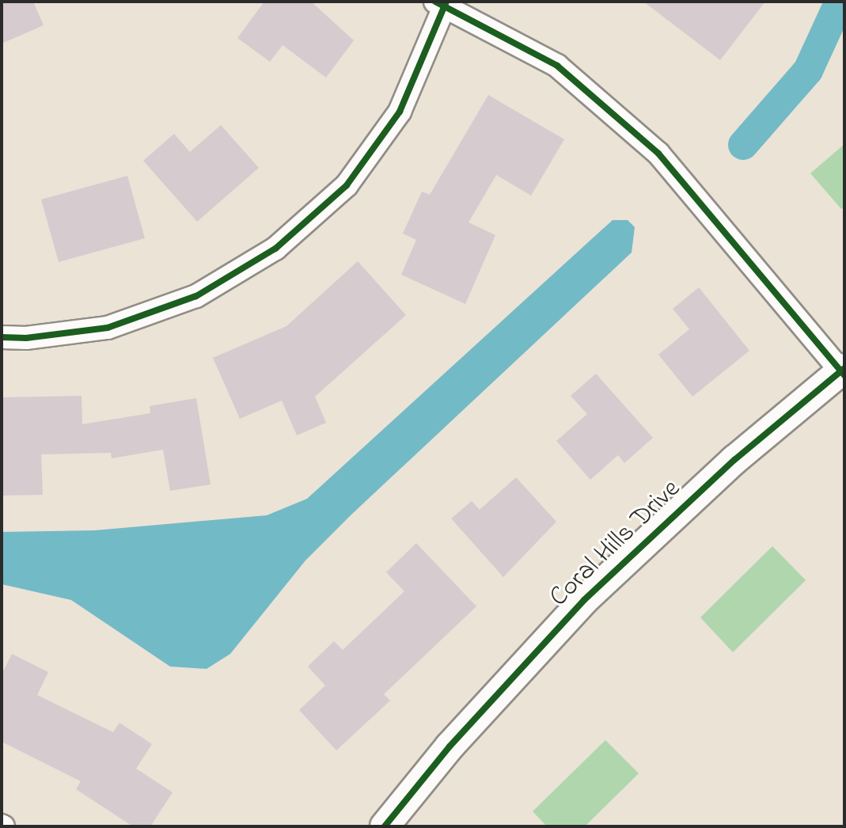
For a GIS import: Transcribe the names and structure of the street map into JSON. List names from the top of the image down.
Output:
{
  "streets": {
    "street": ["Coral Hills Drive"]
  }
}
